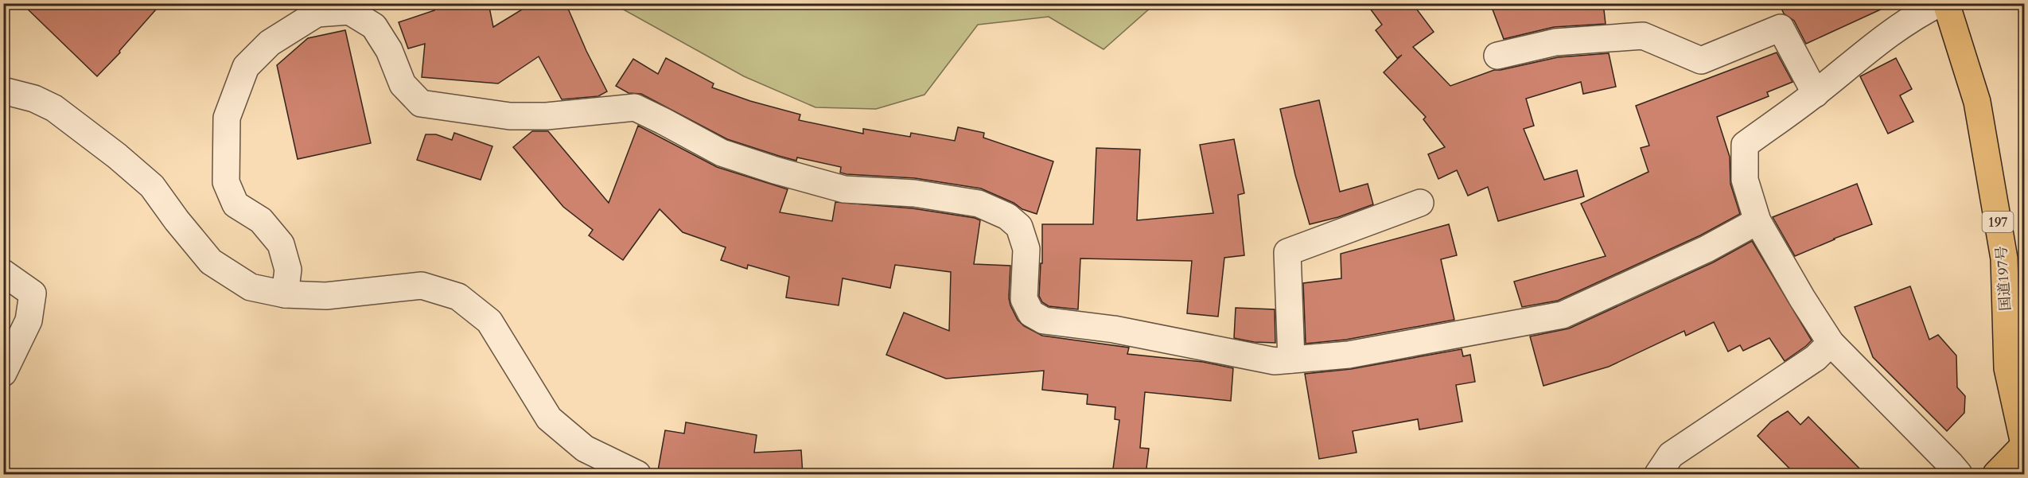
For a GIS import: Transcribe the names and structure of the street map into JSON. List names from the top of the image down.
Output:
{
  "streets": {
    "highway": ["197", "国道197号"]
  }
}
